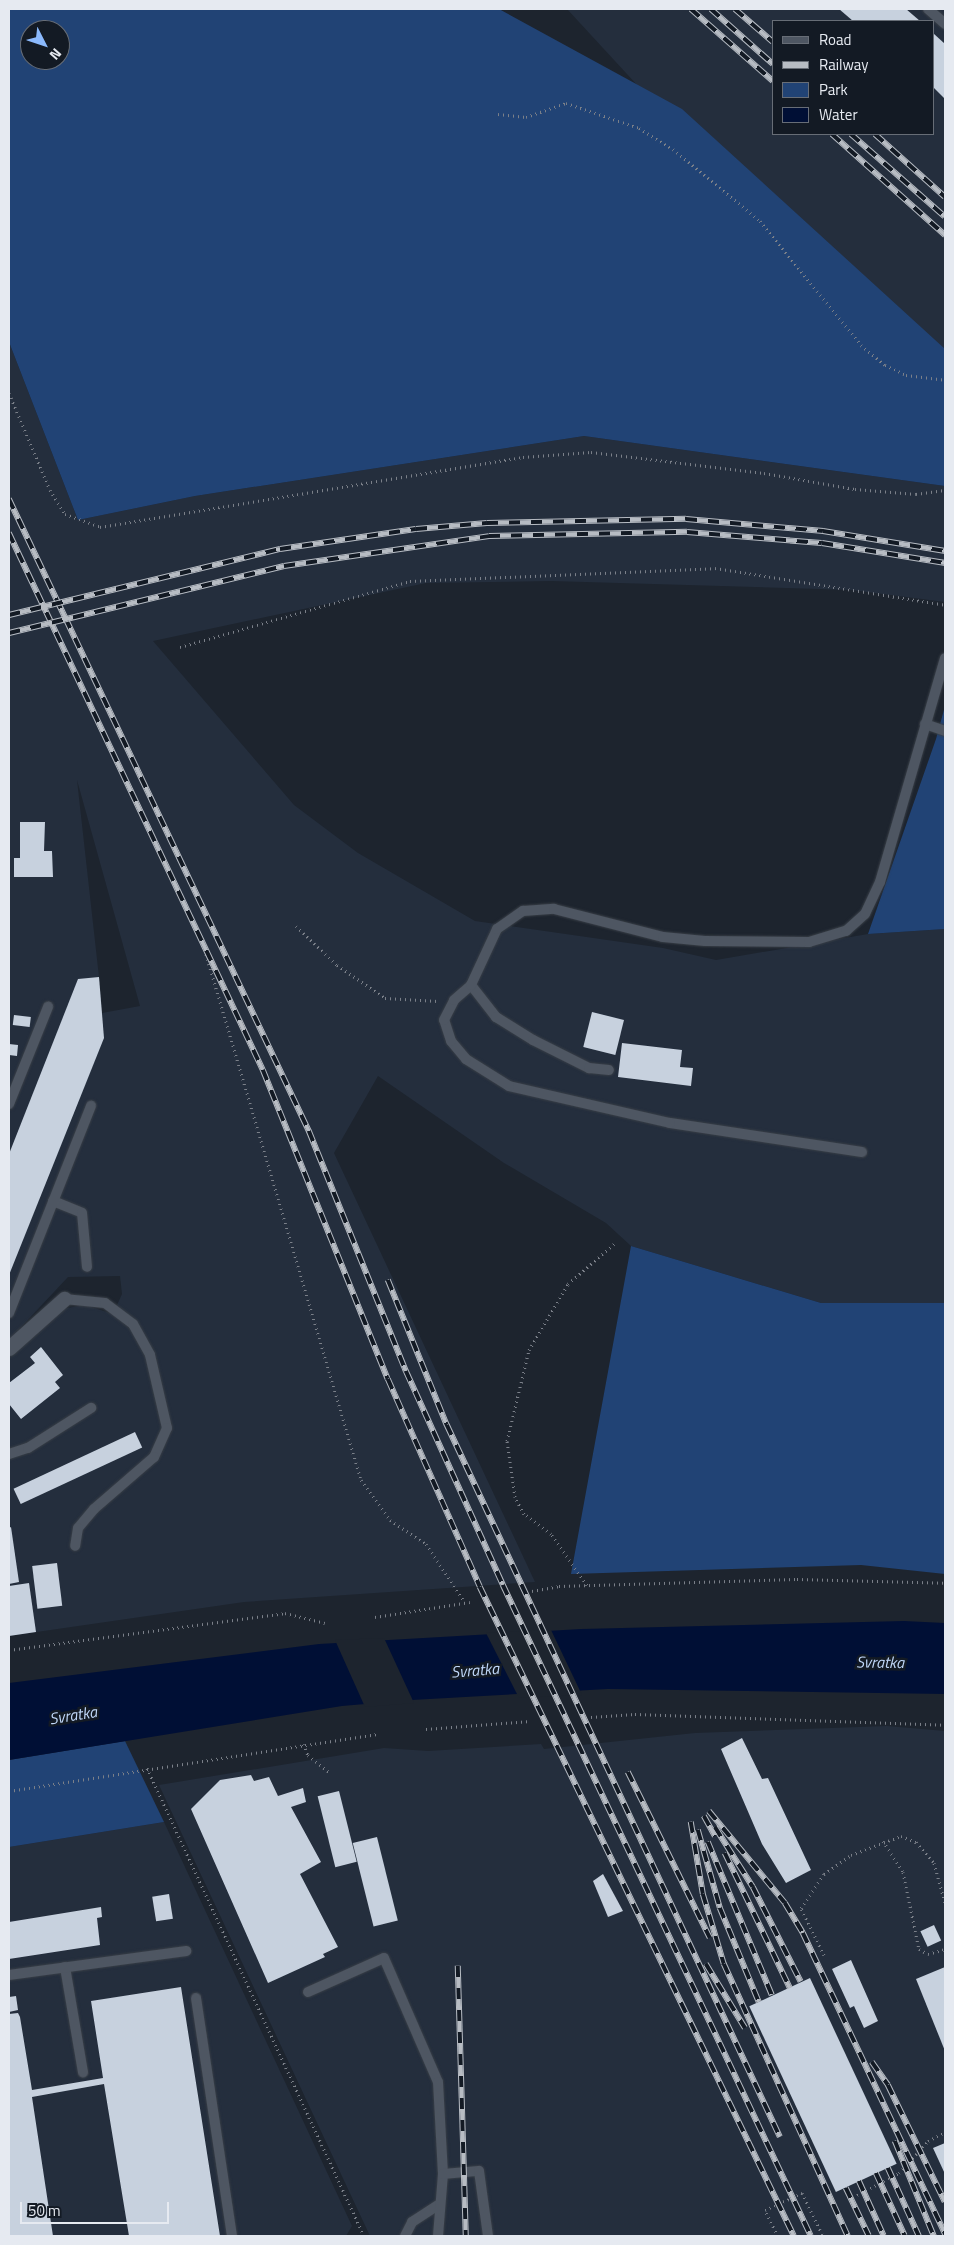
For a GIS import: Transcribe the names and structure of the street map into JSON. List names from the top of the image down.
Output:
{
  "water": ["Svratka"],
  "legend": [
    "Road",
    "Railway",
    "Park",
    "Water"
  ],
  "scale_bar": "50 m",
  "north": "bottom right"
}
